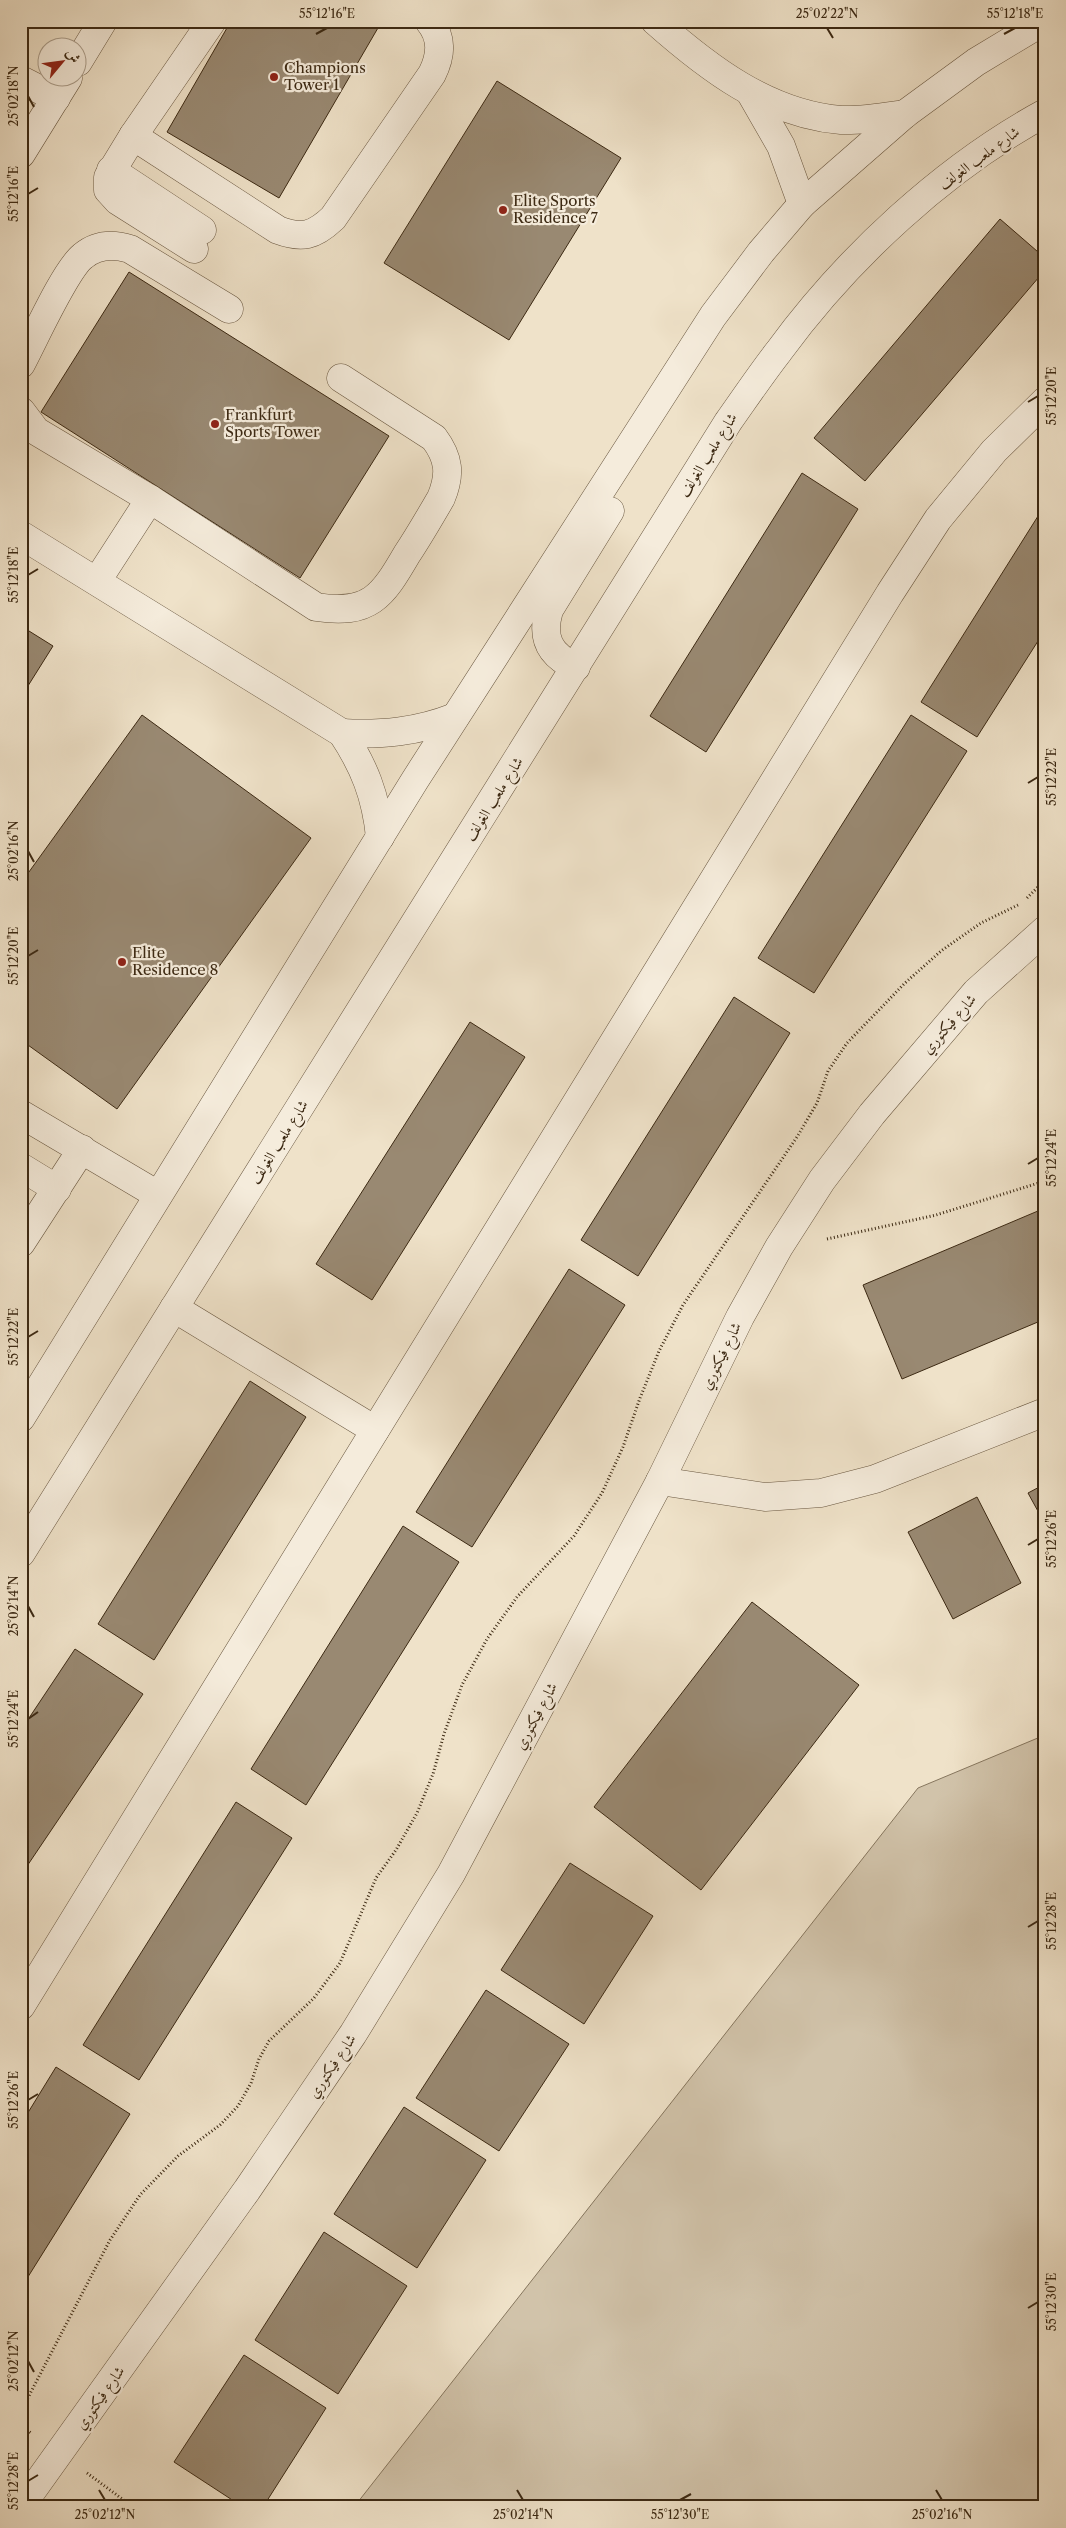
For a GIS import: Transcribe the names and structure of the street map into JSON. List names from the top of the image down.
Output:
{
  "streets": {
    "street": ["شارع ملعب الغولف", "شارع فيكتوري"]
  },
  "places": [
    "Champions Tower 1",
    "Elite Sports Residence 7",
    "Frankfurt Sports Tower",
    "Elite Residence 8"
  ],
  "north": "top right",
  "coordinates": [
    "55°12'16\"E",
    "25°02'22\"N",
    "55°12'18\"E",
    "25°02'18\"N",
    "55°12'20\"E",
    "55°12'22\"E",
    "25°02'16\"N",
    "55°12'24\"E",
    "55°12'26\"E",
    "25°02'14\"N",
    "55°12'28\"E",
    "55°12'30\"E",
    "25°02'12\"N"
  ]
}
